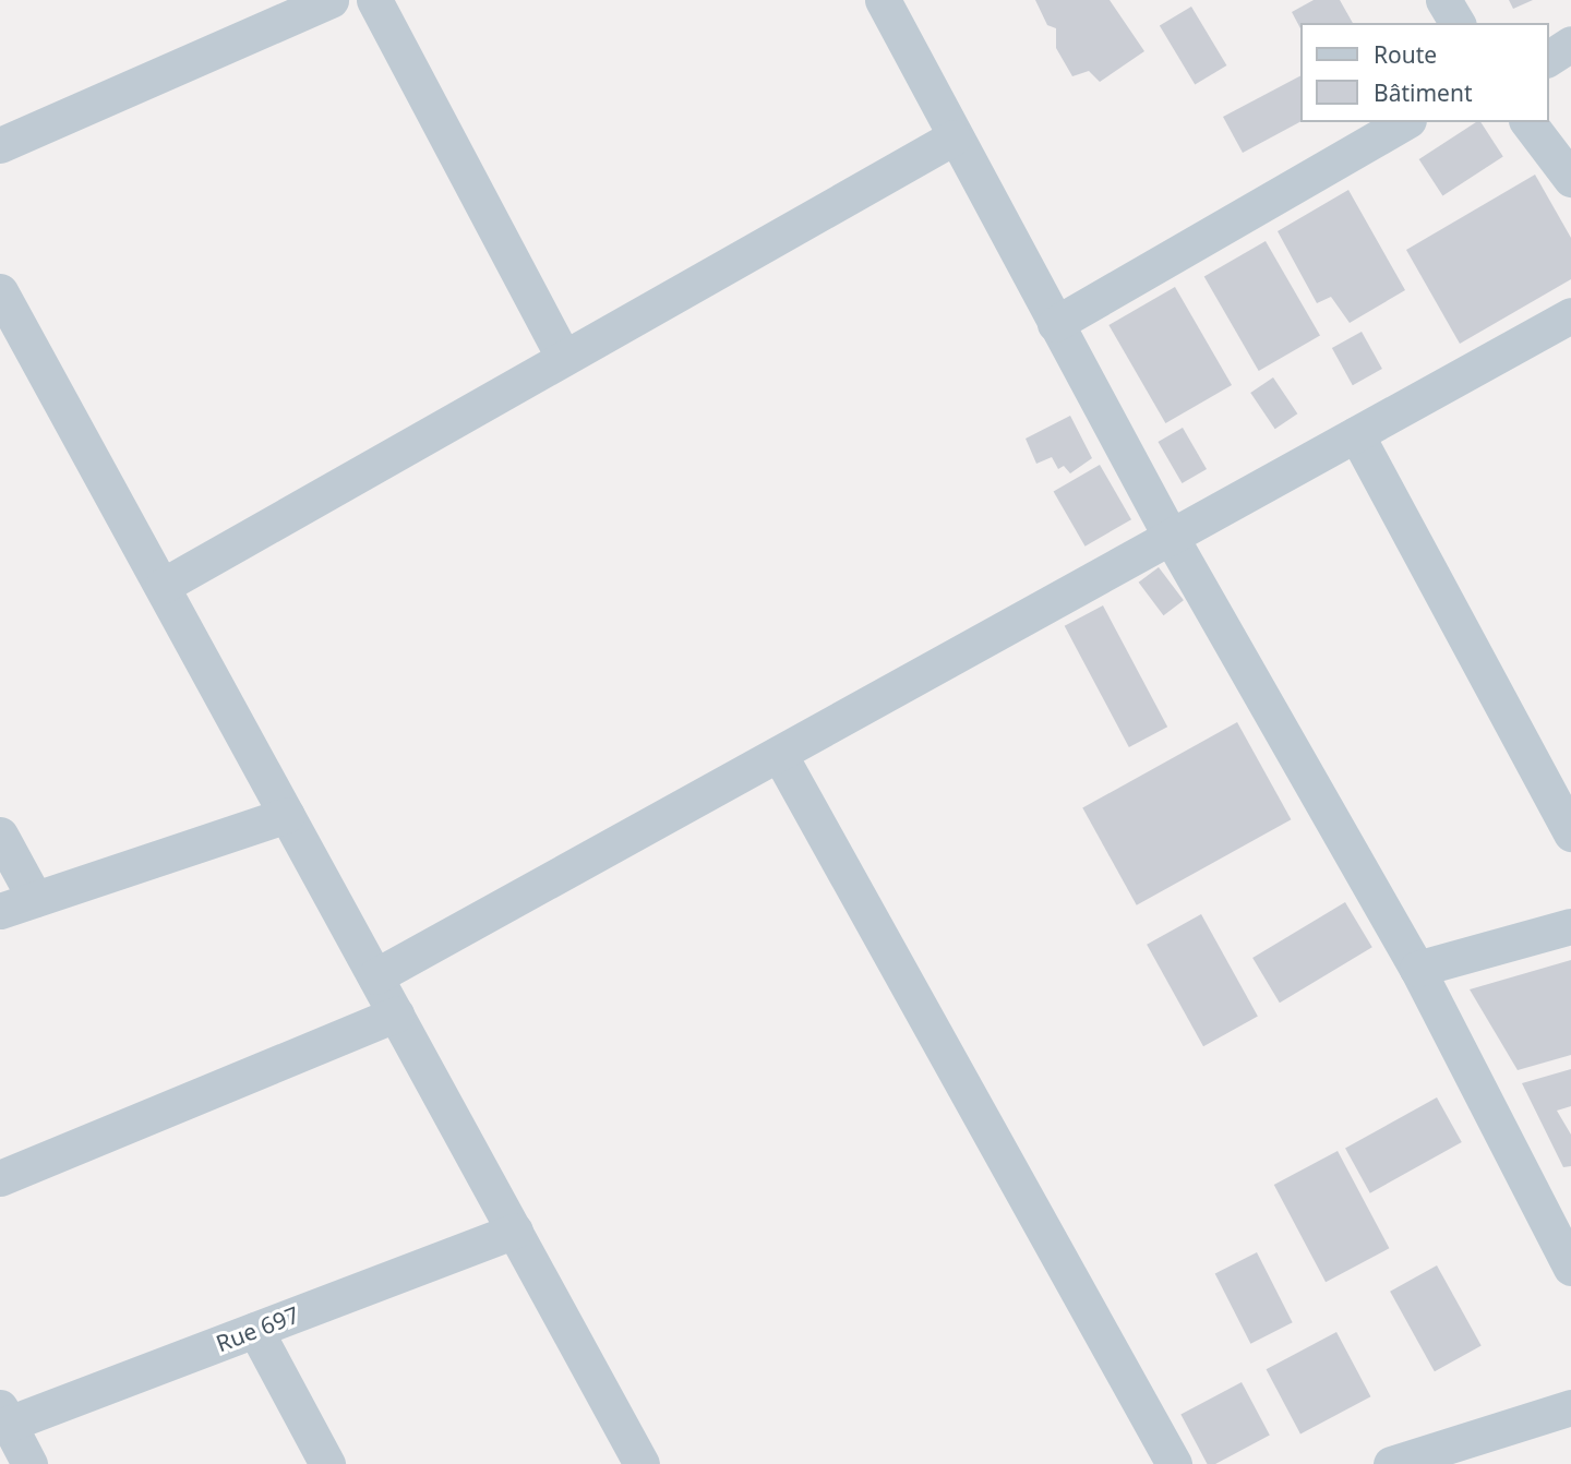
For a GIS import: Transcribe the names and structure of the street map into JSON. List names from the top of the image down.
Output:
{
  "streets": {
    "street": ["Rue 697"]
  },
  "legend": ["Route", "Bâtiment"]
}
